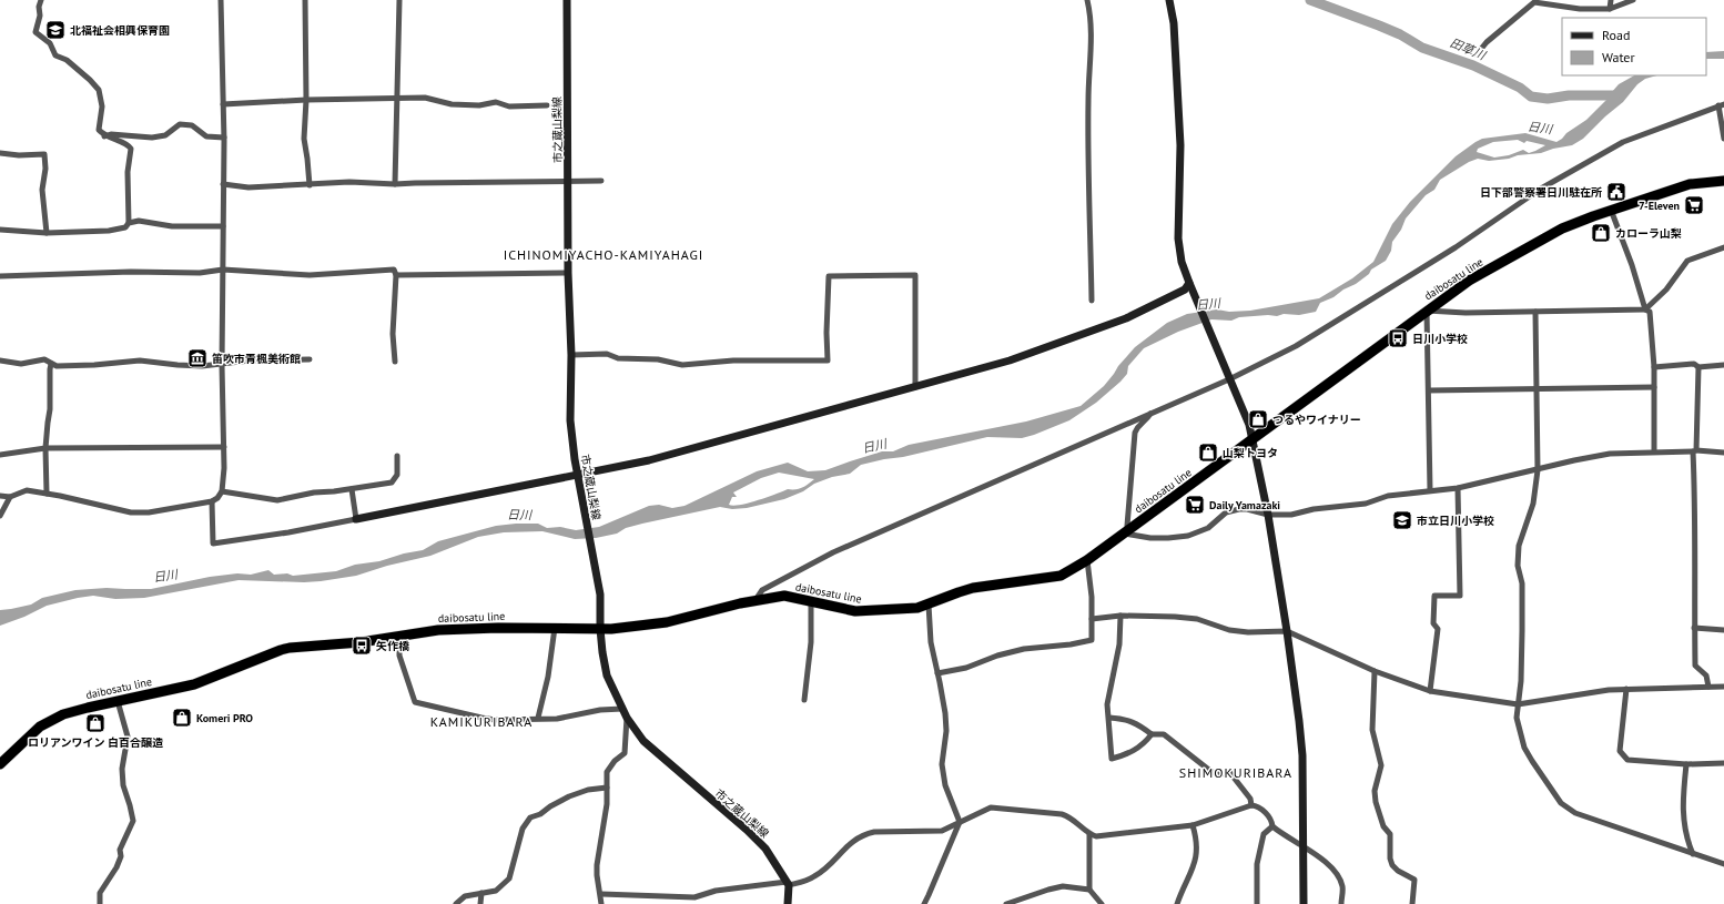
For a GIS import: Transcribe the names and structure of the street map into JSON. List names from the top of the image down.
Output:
{
  "streets": {
    "highway": ["daibosatu line"],
    "street": ["市之蔵山梨線"]
  },
  "crossings": [
    ["市之蔵山梨線", "daibosatu line"]
  ],
  "districts": ["ICHINOMIYACHO-KAMIYAHAGI", "KAMIKURIBARA", "SHIMOKURIBARA"],
  "water": ["田草川", "日川"],
  "places": {
    "school or university": ["北福祉会相興保育園", "市立日川小学校"],
    "public building": ["日下部警察署日川駐在所"],
    "supermarket": ["7-Eleven", "Daily Yamazaki"],
    "shop": [
      "カローラ山梨",
      "つるやワイナリー",
      "山梨トヨタ",
      "Komeri PRO",
      "ロリアンワイン 白百合醸造"
    ],
    "bus stop": ["日川小学校", "矢作橋"],
    "museum": ["笛吹市青楓美術館"]
  },
  "legend": ["Road", "Water"]
}
